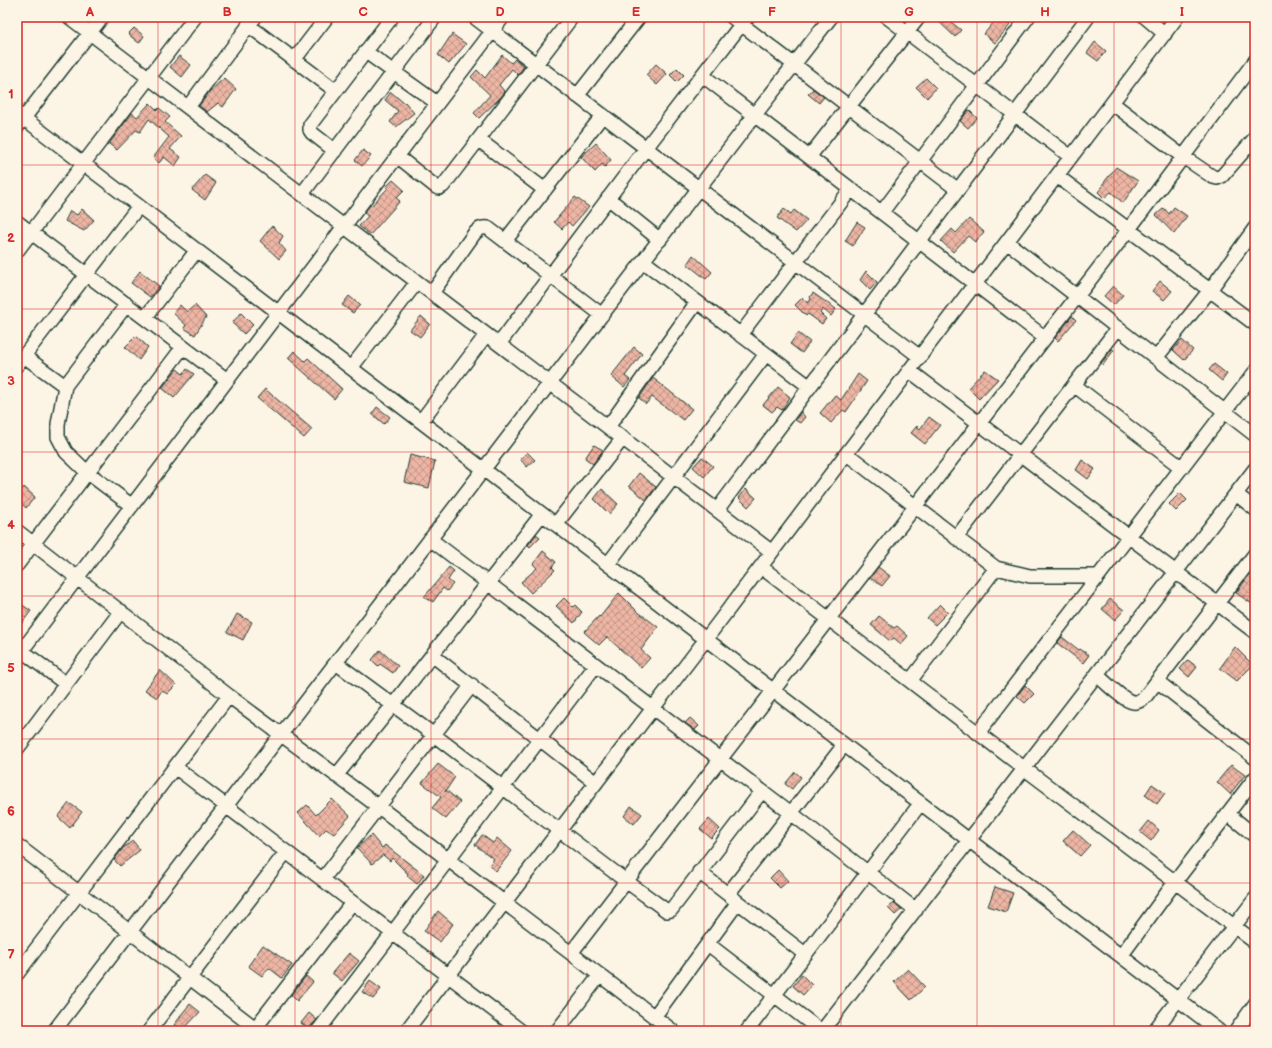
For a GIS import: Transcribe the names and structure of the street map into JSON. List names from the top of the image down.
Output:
{
  "grid": {
    "columns": [
      "A",
      "B",
      "C",
      "D",
      "E",
      "F",
      "G",
      "H",
      "I"
    ],
    "rows": [
      "1",
      "2",
      "3",
      "4",
      "5",
      "6",
      "7"
    ]
  }
}
